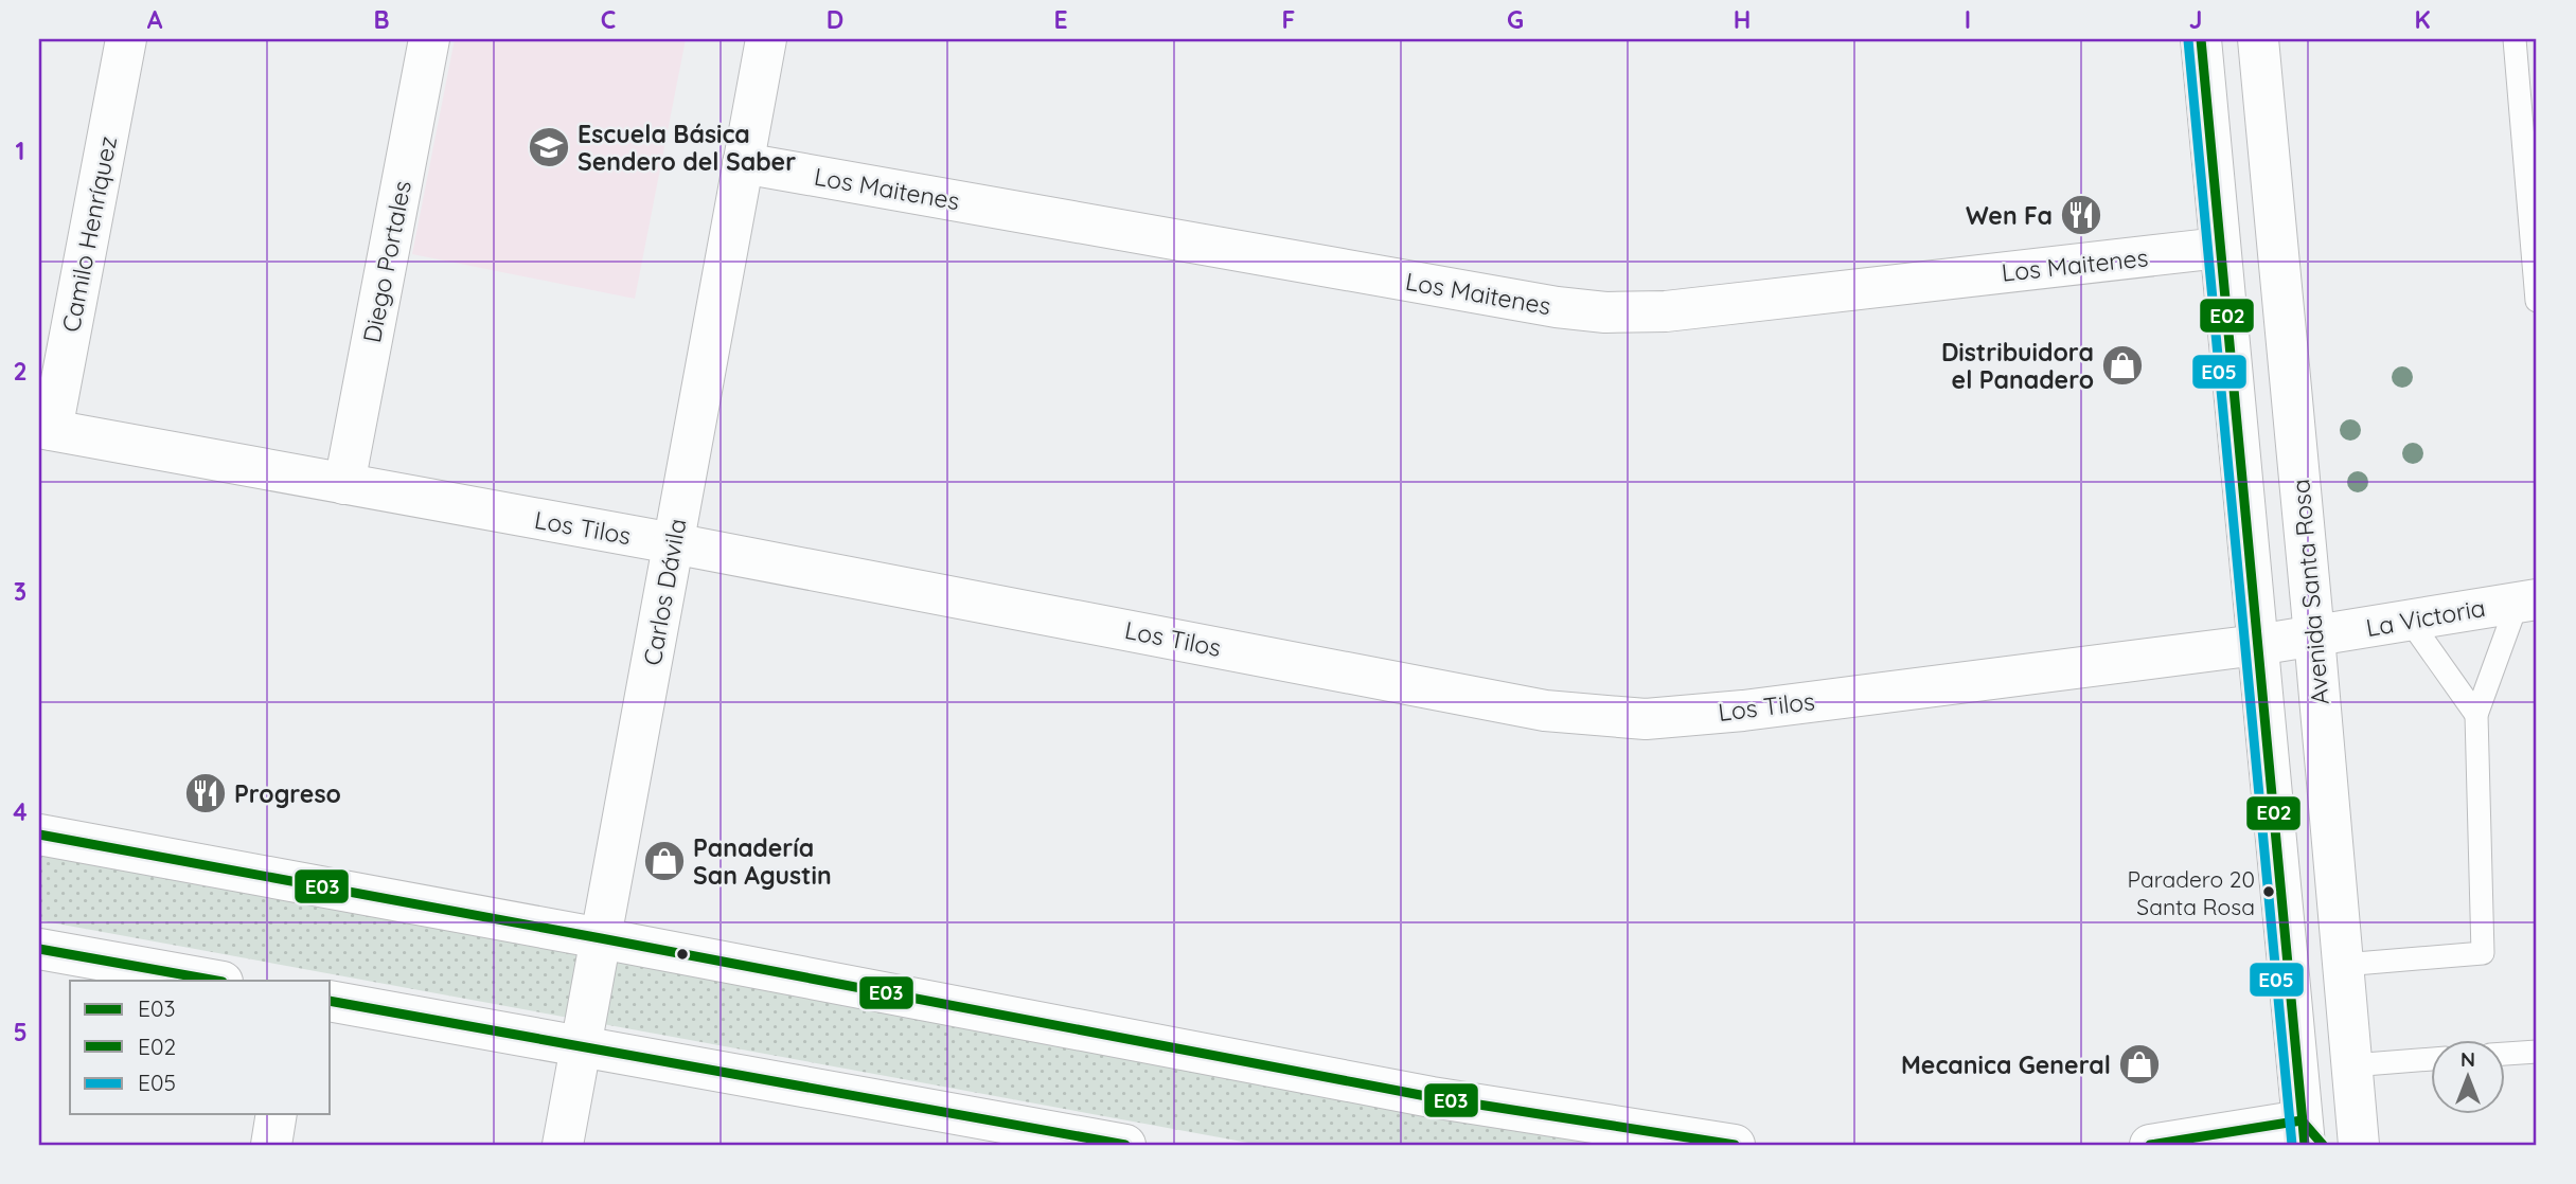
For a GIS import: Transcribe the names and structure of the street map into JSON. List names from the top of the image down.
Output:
{
  "streets": {
    "street": [
      "Los Maitenes",
      "Camilo Henríquez",
      "Diego Portales",
      "Los Tilos",
      "Carlos Dávila",
      "Avenida Santa Rosa",
      "La Victoria"
    ]
  },
  "crossings": [
    ["Los Maitenes", "Carlos Dávila"],
    ["Camilo Henríquez", "Los Tilos"],
    ["Diego Portales", "Los Tilos"],
    ["Los Tilos", "Carlos Dávila"],
    ["Los Tilos", "Avenida Santa Rosa"],
    ["Los Tilos", "La Victoria"],
    ["Avenida Santa Rosa", "La Victoria"]
  ],
  "places": {
    "school or university": ["Escuela Básica Sendero del Saber"],
    "restaurant": ["Wen Fa", "Progreso"],
    "shop": ["Distribuidora el Panadero", "Panadería San Agustin", "Mecanica General"],
    "other": ["Paradero 20 Santa Rosa"]
  },
  "lines": ["transit line E02", "transit line E05", "transit line E03"],
  "legend": ["E03", "E02", "E05"],
  "north": "top",
  "grid": {
    "columns": [
      "A",
      "B",
      "C",
      "D",
      "E",
      "F",
      "G",
      "H",
      "I",
      "J",
      "K"
    ],
    "rows": [
      "1",
      "2",
      "3",
      "4",
      "5"
    ]
  }
}
